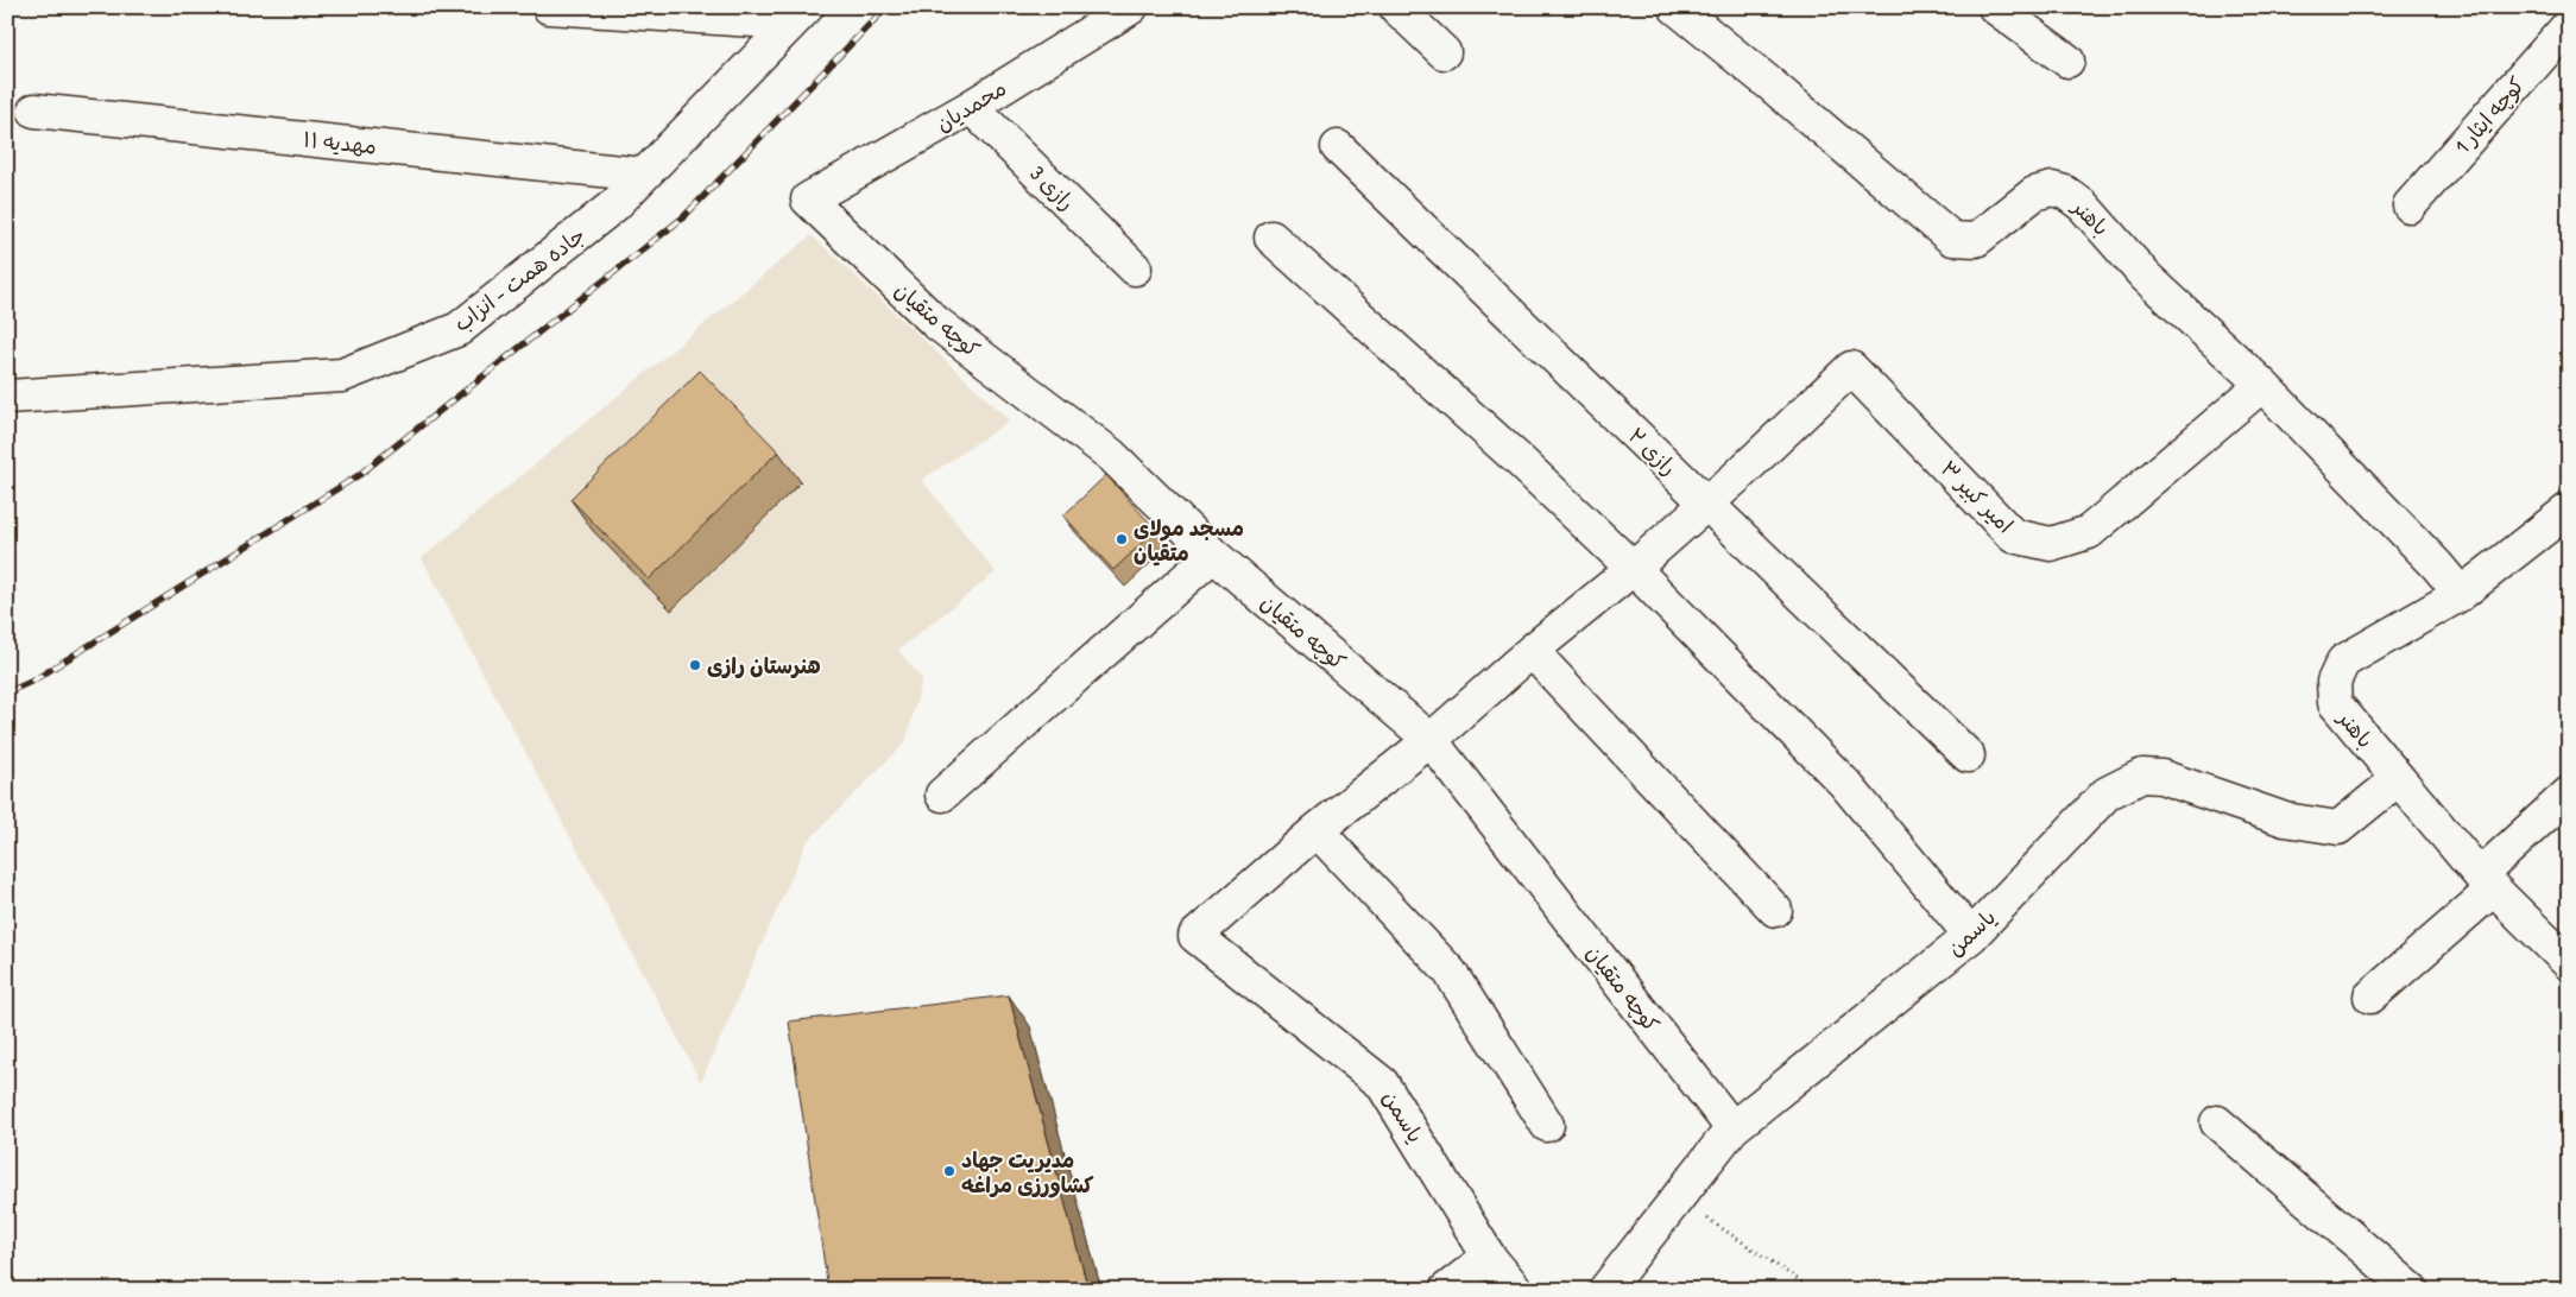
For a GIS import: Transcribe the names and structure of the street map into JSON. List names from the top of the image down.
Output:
{
  "streets": {
    "street": [
      "محمدیان",
      "کوچه ایثار 1",
      "مهدیه ۱۱",
      "رازی 3",
      "باهنر",
      "جاده همت - انزاب",
      "کوچه متقیان",
      "رازی ۲",
      "امیر کبیر ۳",
      "یاسمن"
    ]
  },
  "crossings": [
    ["محمدیان", "رازی 3"],
    ["محمدیان", "کوچه متقیان"],
    ["مهدیه ۱۱", "جاده همت - انزاب"],
    ["باهنر", "امیر کبیر ۳"],
    ["باهنر", "یاسمن"],
    ["کوچه متقیان", "یاسمن"],
    ["رازی ۲", "امیر کبیر ۳"]
  ],
  "places": ["مسجد مولای متقیان", "هنرستان رازی", "مدیریت جهاد کشاورزی مراغه"]
}
